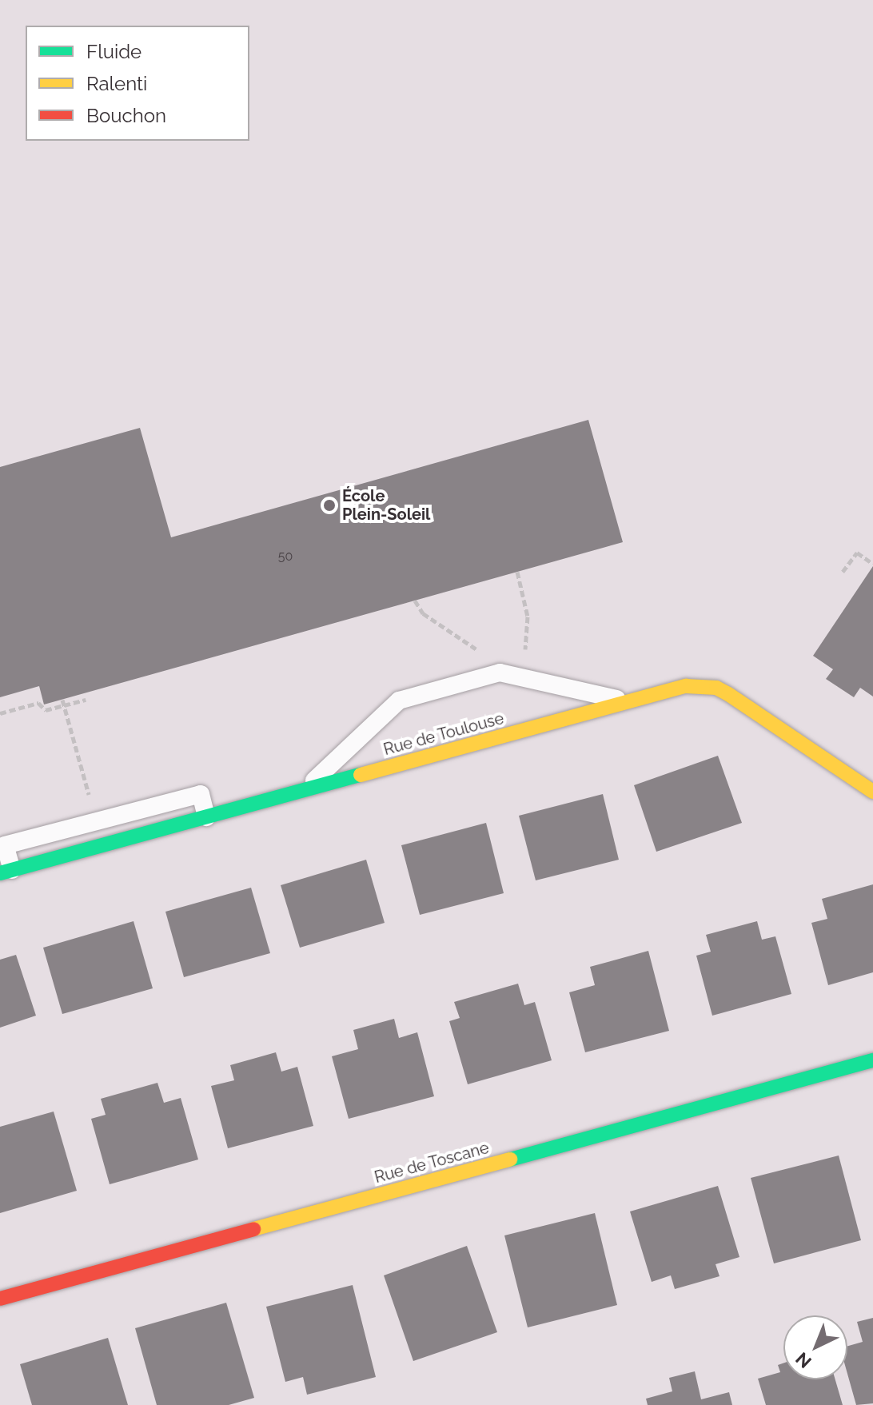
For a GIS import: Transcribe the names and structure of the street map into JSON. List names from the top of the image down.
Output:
{
  "streets": {
    "street": ["Rue de Toulouse", "Rue de Toscane"]
  },
  "places": ["École Plein-Soleil"],
  "house_numbers": ["50"],
  "legend": ["Fluide", "Ralenti", "Bouchon"],
  "north": "bottom left"
}
